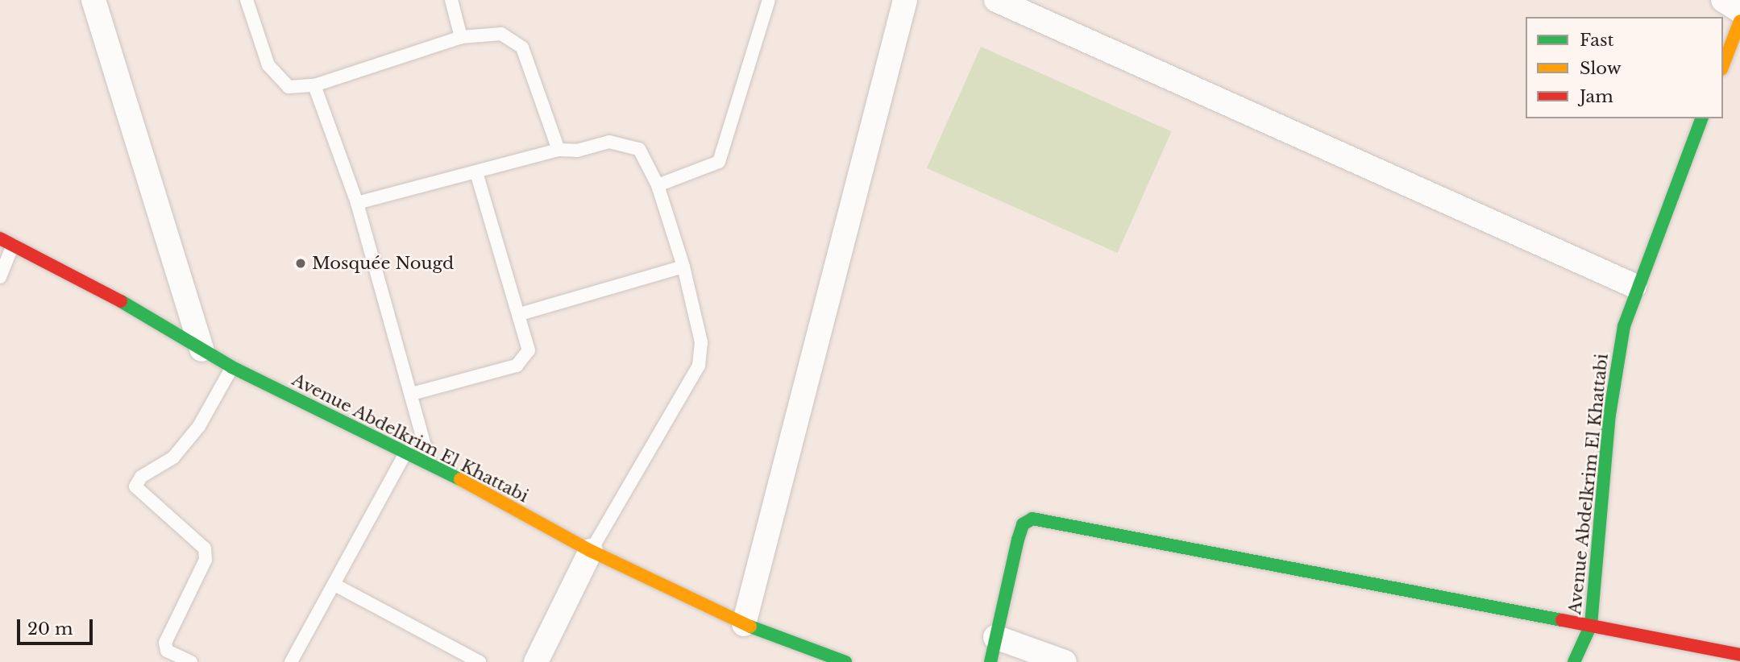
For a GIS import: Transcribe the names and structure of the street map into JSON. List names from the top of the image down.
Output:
{
  "streets": {
    "street": ["Avenue Abdelkrim El Khattabi"]
  },
  "places": ["Mosquée Nougd"],
  "legend": ["Fast", "Slow", "Jam"],
  "scale_bar": "20 m"
}
